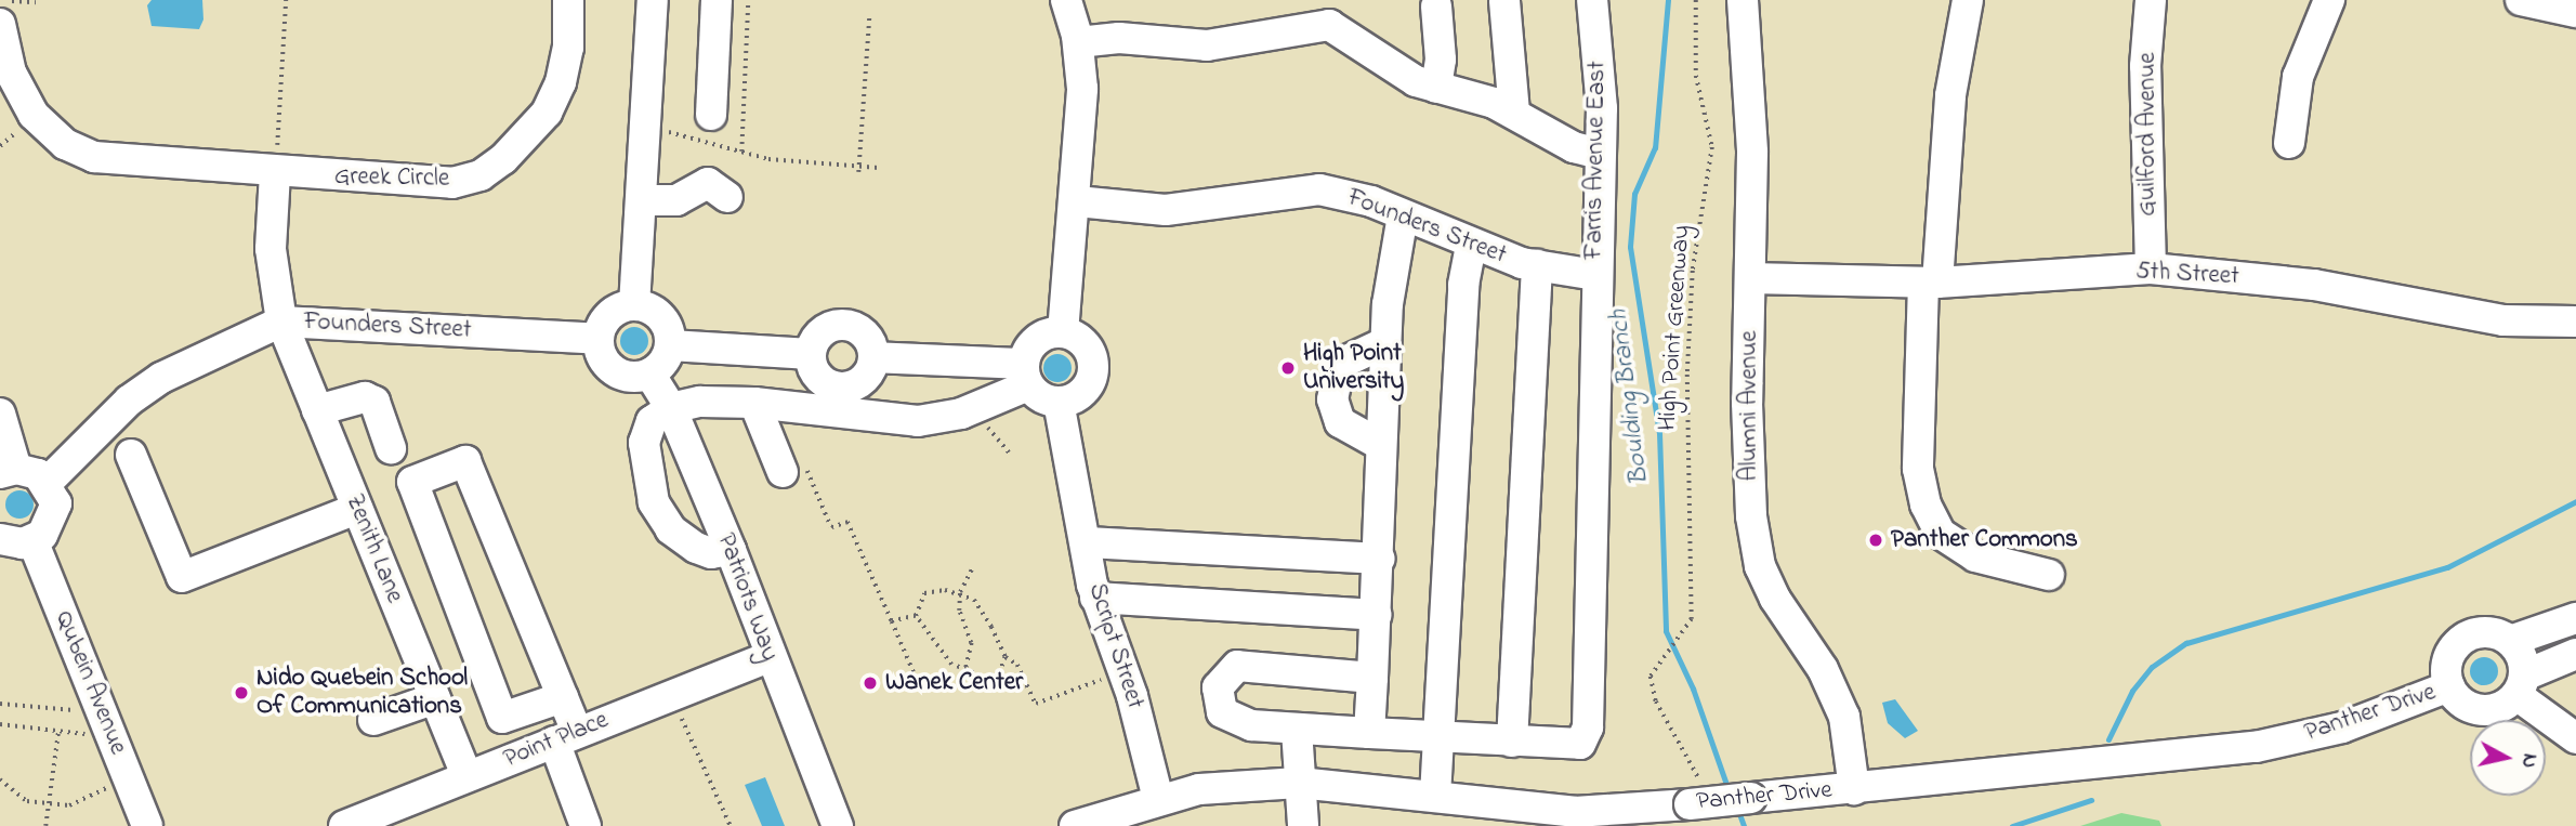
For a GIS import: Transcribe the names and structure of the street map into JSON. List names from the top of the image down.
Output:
{
  "streets": {
    "street": [
      "Guilford Avenue",
      "Farris Avenue East",
      "Greek Circle",
      "Founders Street",
      "5th Street",
      "Alumni Avenue",
      "Zenith Lane",
      "Patriots Way",
      "Script Street",
      "Qubein Avenue",
      "Panther Drive",
      "Point Place"
    ],
    "path": ["High Point Greenway"]
  },
  "crossings": [
    ["Guilford Avenue", "5th Street"],
    ["Farris Avenue East", "Founders Street"],
    ["Founders Street", "Zenith Lane"],
    ["Founders Street", "Patriots Way"],
    ["5th Street", "Alumni Avenue"],
    ["Alumni Avenue", "Panther Drive"],
    ["Zenith Lane", "Point Place"],
    ["Patriots Way", "Point Place"],
    ["Script Street", "Panther Drive"]
  ],
  "water": ["Boulding Branch"],
  "places": [
    "High Point University",
    "Panther Commons",
    "Wanek Center",
    "Nido Quebein School Of Communications"
  ],
  "north": "right"
}
